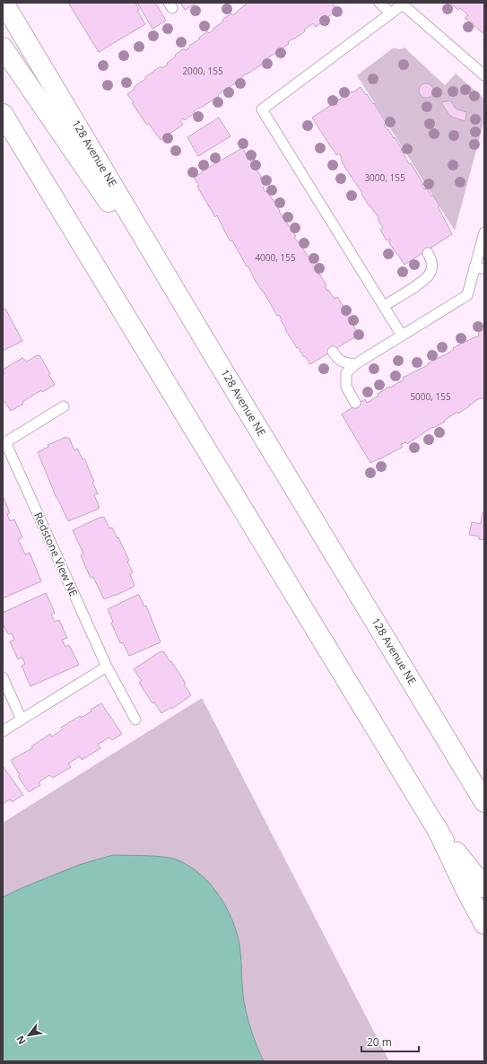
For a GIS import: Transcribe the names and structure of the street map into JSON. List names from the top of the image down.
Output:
{
  "streets": {
    "main road": ["128 Avenue NE"],
    "lane": ["Redstone View NE"]
  },
  "house_numbers": [
    "2000, 155",
    "3000, 155",
    "4000, 155",
    "5000, 155"
  ],
  "scale_bar": "20 m",
  "north": "bottom left"
}
